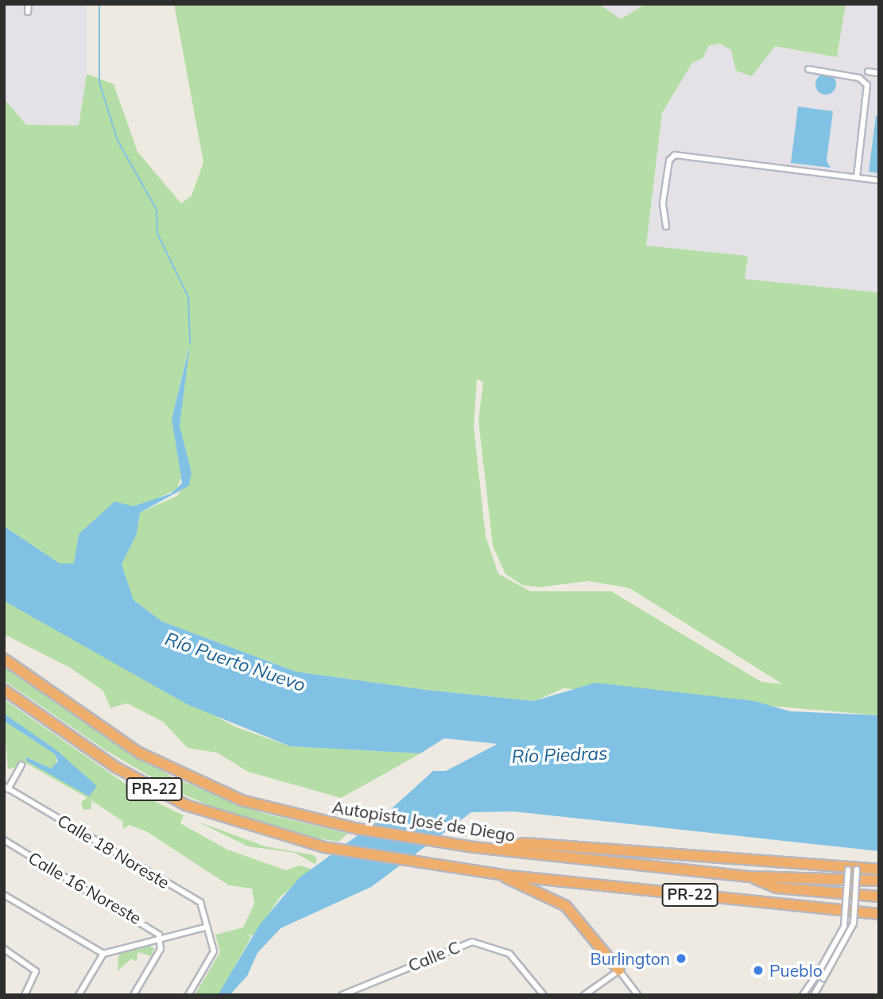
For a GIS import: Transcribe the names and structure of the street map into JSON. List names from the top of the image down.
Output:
{
  "streets": {
    "highway": ["PR-22", "Autopista José de Diego"],
    "street": ["Calle 18 Noreste", "Calle 16 Noreste", "Calle C"]
  },
  "water": ["Río Puerto Nuevo", "Río Piedras"],
  "places": ["Burlington", "Pueblo"]
}
